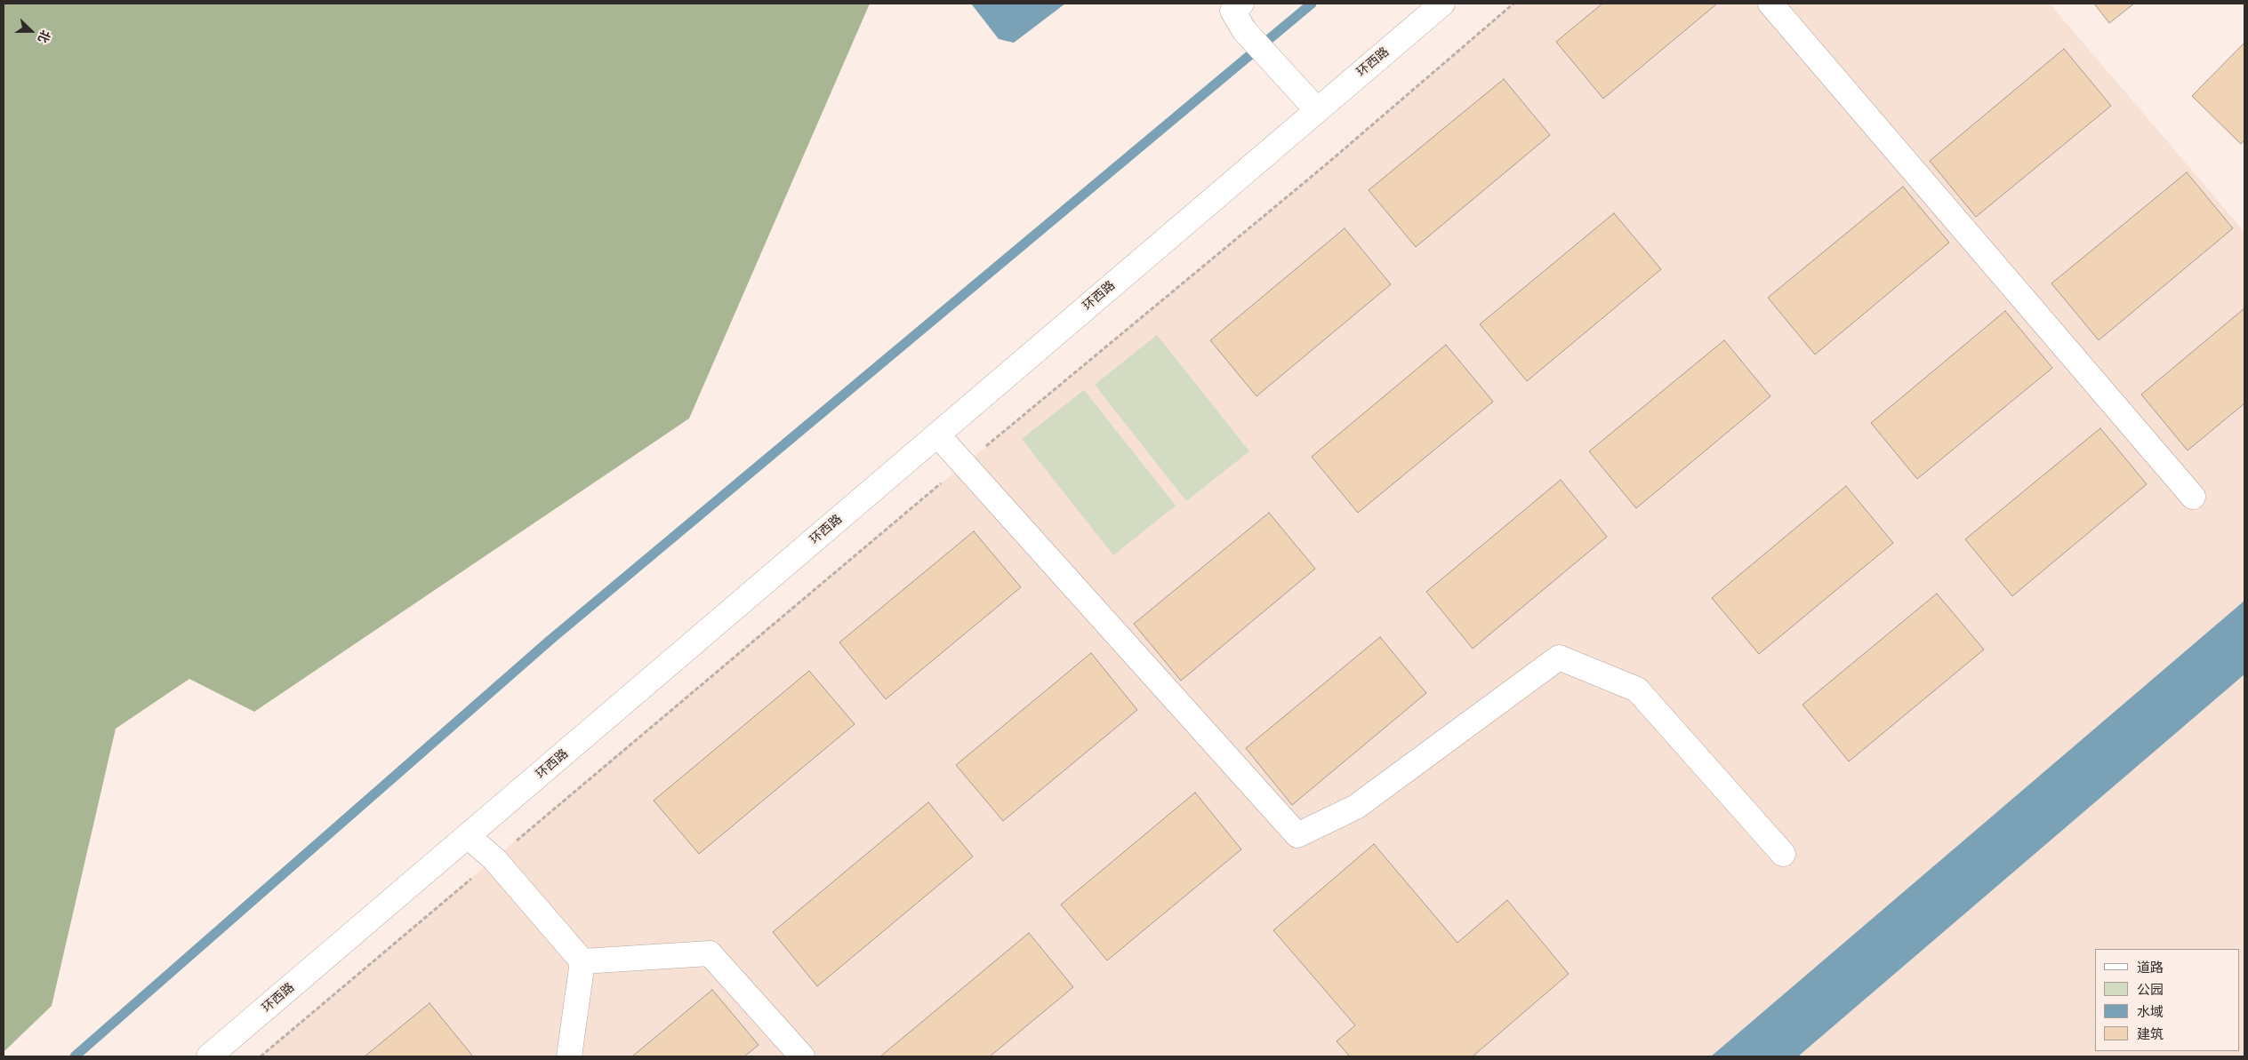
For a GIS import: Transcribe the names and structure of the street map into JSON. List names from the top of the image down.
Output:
{
  "streets": {
    "street": ["环西路"]
  },
  "legend": [
    "道路",
    "公园",
    "水域",
    "建筑"
  ],
  "north": "right"
}
